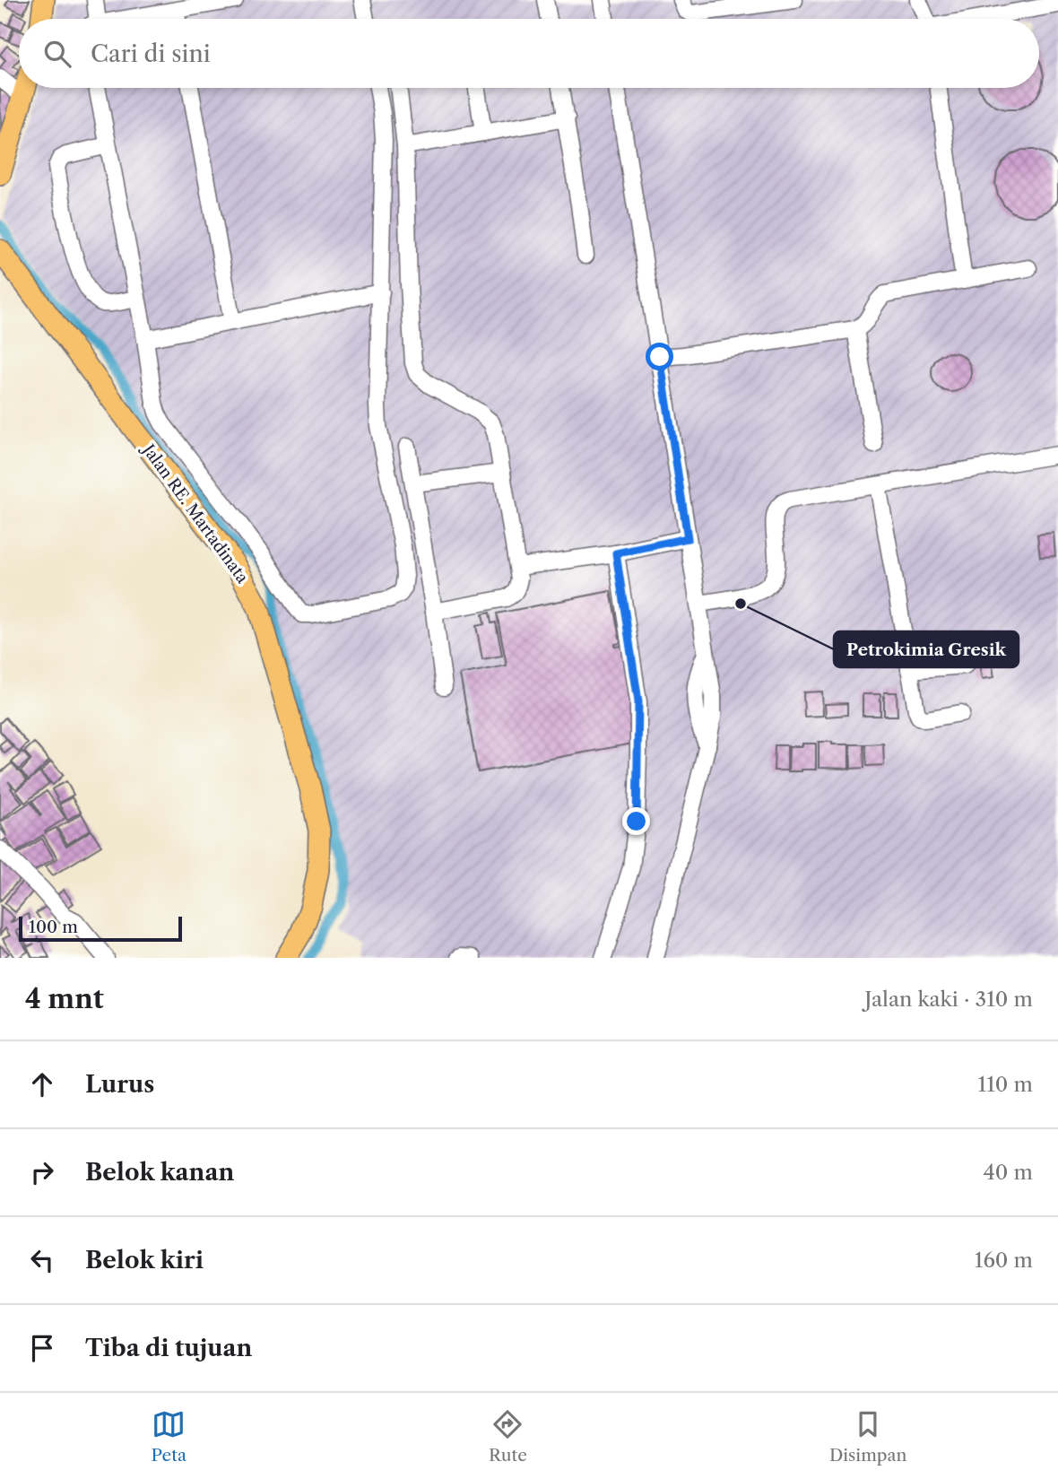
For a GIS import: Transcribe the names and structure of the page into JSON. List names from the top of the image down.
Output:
{
  "streets": {
    "main road": ["Jalan RE. Martadinata"]
  },
  "places": ["Petrokimia Gresik"],
  "scale_bar": "100 m",
  "page": {
    "search": "Cari di sini",
    "scale": "100 m",
    "heading": ["4 mnt", "Jalan kaki · 310 m"],
    "list": [
      ["Lurus", "110 m"],
      ["Belok kanan", "40 m"],
      ["Belok kiri", "160 m"],
      "Tiba di tujuan"
    ],
    "nav": ["Peta", "Rute", "Disimpan"]
  }
}
